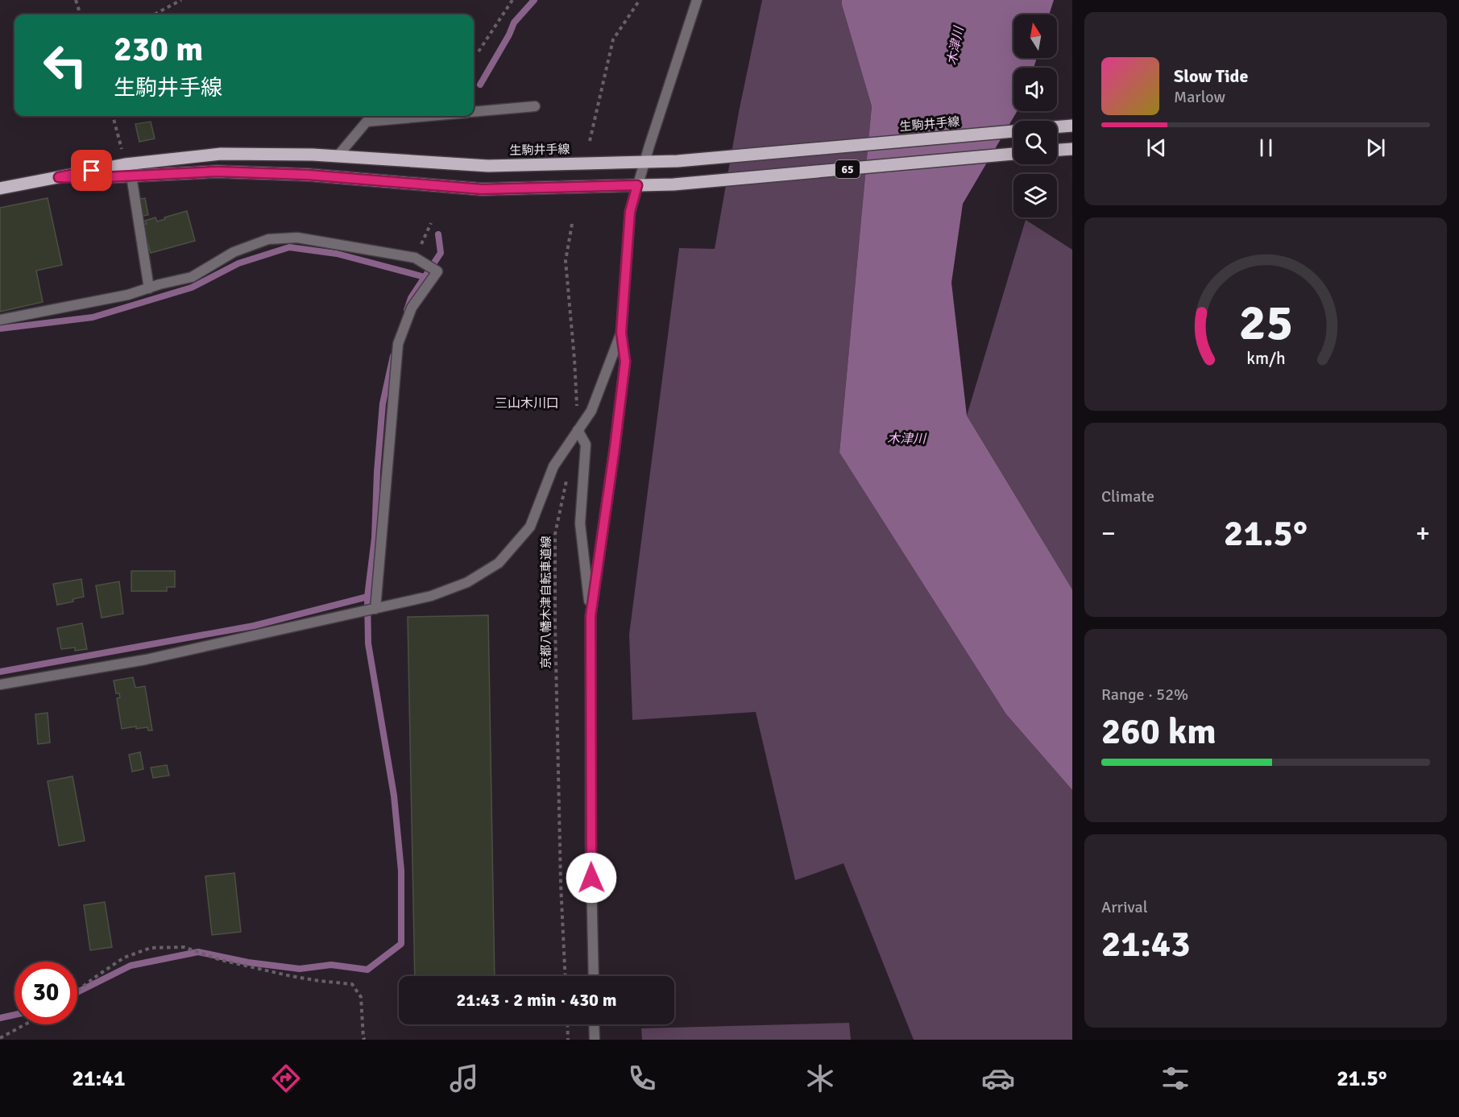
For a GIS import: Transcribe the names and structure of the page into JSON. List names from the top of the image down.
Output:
{
  "streets": {
    "main road": ["生駒井手線", "65"],
    "path": ["京都八幡木津自転車道線"]
  },
  "districts": ["三山木川口"],
  "water": ["木津川"],
  "north": "top",
  "page": {
    "turn": ["230 m", "生駒井手線"],
    "song": ["Slow Tide", "Marlow"],
    "tile": [
      "Climate",
      ["Range · 52%", "260 km"],
      ["Arrival", "21:43"]
    ],
    "heat": ["−", "21.5°", "+"],
    "limit": "30",
    "trip": "21:43 · 2 min · 430 m",
    "tabs": ["21:41", "21.5°"],
    "gauge": ["25", "km/h"]
  }
}
